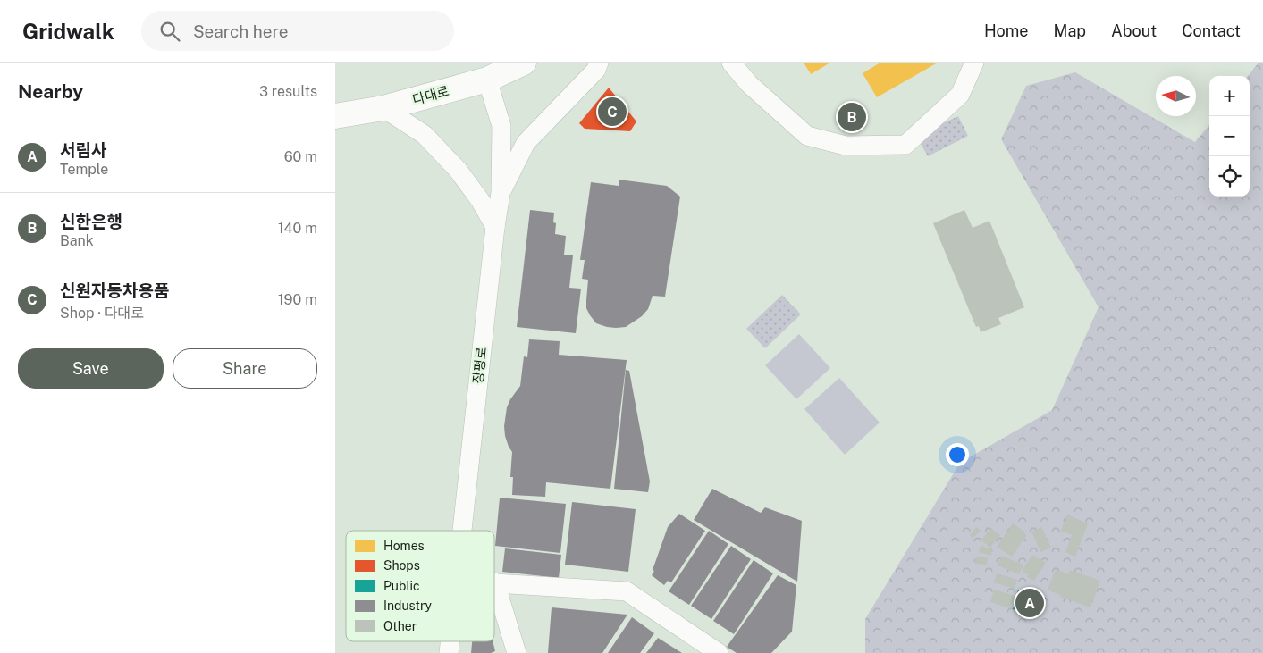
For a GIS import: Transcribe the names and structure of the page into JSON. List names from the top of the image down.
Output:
{
  "streets": {
    "main road": ["다대로"],
    "street": ["장평로"]
  },
  "crossings": [
    ["다대로", "장평로"]
  ],
  "legend": [
    "Homes",
    "Shops",
    "Public",
    "Industry",
    "Other"
  ],
  "north": "left",
  "page": {
    "header": "Gridwalk",
    "search": "Search here",
    "nav": [
      "Home",
      "Map",
      "About",
      "Contact"
    ],
    "heading": ["Nearby", "3 results"],
    "map_buttons": ["+", "−"],
    "pins": ["C", "B", "A"],
    "list": [
      {
        "mark": "A",
        "name": "서림사",
        "note": "Temple",
        "value": "60 m"
      },
      {
        "mark": "B",
        "name": "신한은행",
        "note": "Bank",
        "value": "140 m"
      },
      {
        "mark": "C",
        "name": "신원자동차용품",
        "note": "Shop · 다대로",
        "value": "190 m"
      }
    ],
    "buttons": ["Save", "Share"]
  }
}
